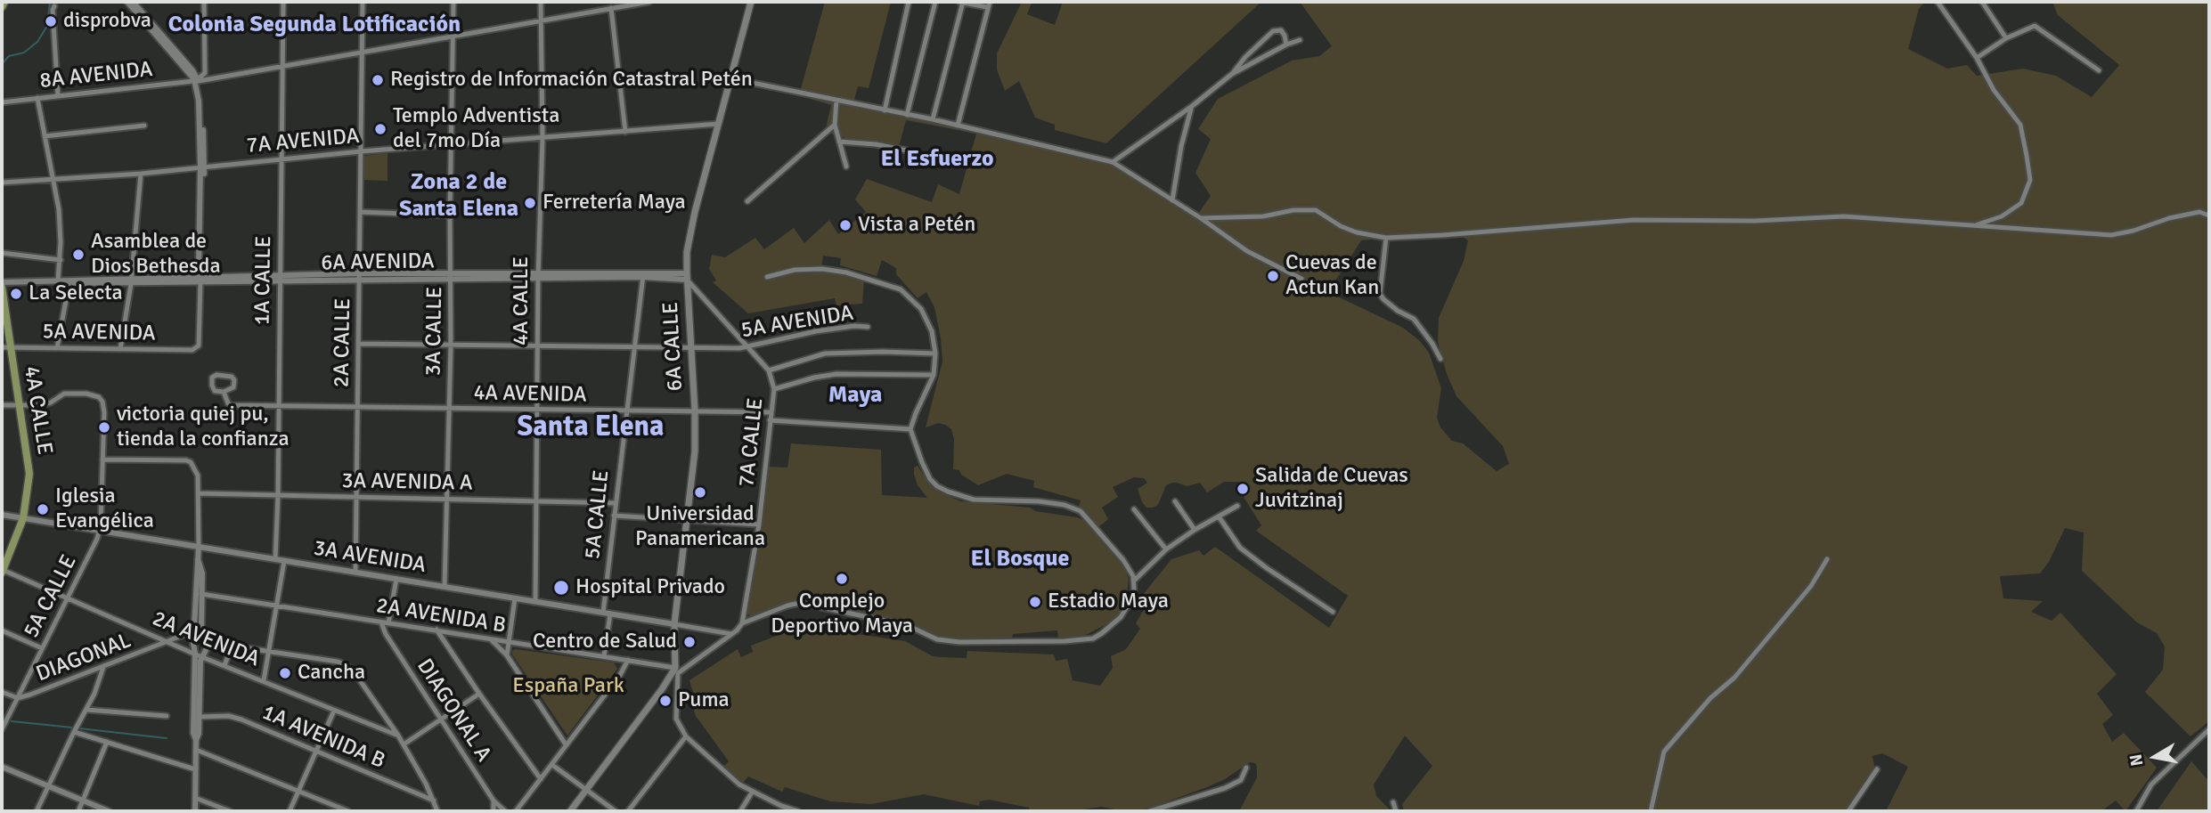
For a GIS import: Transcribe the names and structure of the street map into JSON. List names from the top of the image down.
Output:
{
  "streets": {
    "main road": ["4A CALLE", "6A CALLE"],
    "street": [
      "8A AVENIDA",
      "7A AVENIDA",
      "6A AVENIDA",
      "1A CALLE",
      "5A AVENIDA",
      "3A CALLE",
      "2A CALLE",
      "4A AVENIDA",
      "7A CALLE",
      "3A AVENIDA A",
      "5A CALLE",
      "3A AVENIDA",
      "2A AVENIDA B",
      "2A AVENIDA",
      "DIAGONAL",
      "DIAGONAL A",
      "1A AVENIDA B"
    ]
  },
  "crossings": [
    ["8A AVENIDA", "1A CALLE"],
    ["8A AVENIDA", "4A CALLE"],
    ["8A AVENIDA", "3A CALLE"],
    ["8A AVENIDA", "2A CALLE"],
    ["7A AVENIDA", "1A CALLE"],
    ["7A AVENIDA", "4A CALLE"],
    ["7A AVENIDA", "3A CALLE"],
    ["7A AVENIDA", "2A CALLE"],
    ["7A AVENIDA", "6A CALLE"],
    ["6A AVENIDA", "1A CALLE"],
    ["6A AVENIDA", "4A CALLE"],
    ["6A AVENIDA", "5A AVENIDA"],
    ["6A AVENIDA", "3A CALLE"],
    ["6A AVENIDA", "2A CALLE"],
    ["6A AVENIDA", "6A CALLE"],
    ["6A AVENIDA", "7A CALLE"],
    ["6A AVENIDA", "5A CALLE"],
    ["1A CALLE", "4A AVENIDA"],
    ["1A CALLE", "3A AVENIDA A"],
    ["1A CALLE", "3A AVENIDA"],
    ["4A CALLE", "5A AVENIDA"],
    ["4A CALLE", "4A AVENIDA"],
    ["4A CALLE", "3A AVENIDA A"],
    ["4A CALLE", "5A CALLE"],
    ["4A CALLE", "3A AVENIDA"],
    ["4A CALLE", "2A AVENIDA"],
    ["5A AVENIDA", "3A CALLE"],
    ["5A AVENIDA", "2A CALLE"],
    ["5A AVENIDA", "6A CALLE"],
    ["5A AVENIDA", "7A CALLE"],
    ["5A AVENIDA", "5A CALLE"],
    ["3A CALLE", "4A AVENIDA"],
    ["3A CALLE", "3A AVENIDA A"],
    ["3A CALLE", "3A AVENIDA"],
    ["2A CALLE", "4A AVENIDA"],
    ["2A CALLE", "3A AVENIDA A"],
    ["2A CALLE", "3A AVENIDA"],
    ["6A CALLE", "4A AVENIDA"],
    ["6A CALLE", "7A CALLE"],
    ["6A CALLE", "3A AVENIDA"],
    ["6A CALLE", "2A AVENIDA B"],
    ["4A AVENIDA", "7A CALLE"],
    ["4A AVENIDA", "5A CALLE"],
    ["3A AVENIDA A", "5A CALLE"],
    ["5A CALLE", "3A AVENIDA"],
    ["5A CALLE", "2A AVENIDA"],
    ["5A CALLE", "DIAGONAL"],
    ["2A AVENIDA B", "DIAGONAL A"],
    ["2A AVENIDA", "DIAGONAL"]
  ],
  "districts": [
    "Colonia Segunda Lotificación",
    "El Esfuerzo",
    "Zona 2 de Santa Elena",
    "Maya",
    "Santa Elena",
    "El Bosque"
  ],
  "parks": ["España Park"],
  "places": [
    "disprobva",
    "Registro de Información Catastral Petén",
    "Templo Adventista del 7mo Día",
    "Ferretería Maya",
    "Vista a Petén",
    "Asamblea de Dios Bethesda",
    "Cuevas de Actun Kan",
    "La Selecta",
    "victoria quiej pu, tienda la confianza",
    "Salida de Cuevas Juvitzinaj",
    "Universidad Panamericana",
    "Iglesia Evangélica",
    "Complejo Deportivo Maya",
    "Hospital Privado",
    "Estadio Maya",
    "Centro de Salud",
    "Cancha",
    "Puma"
  ],
  "north": "left"
}
